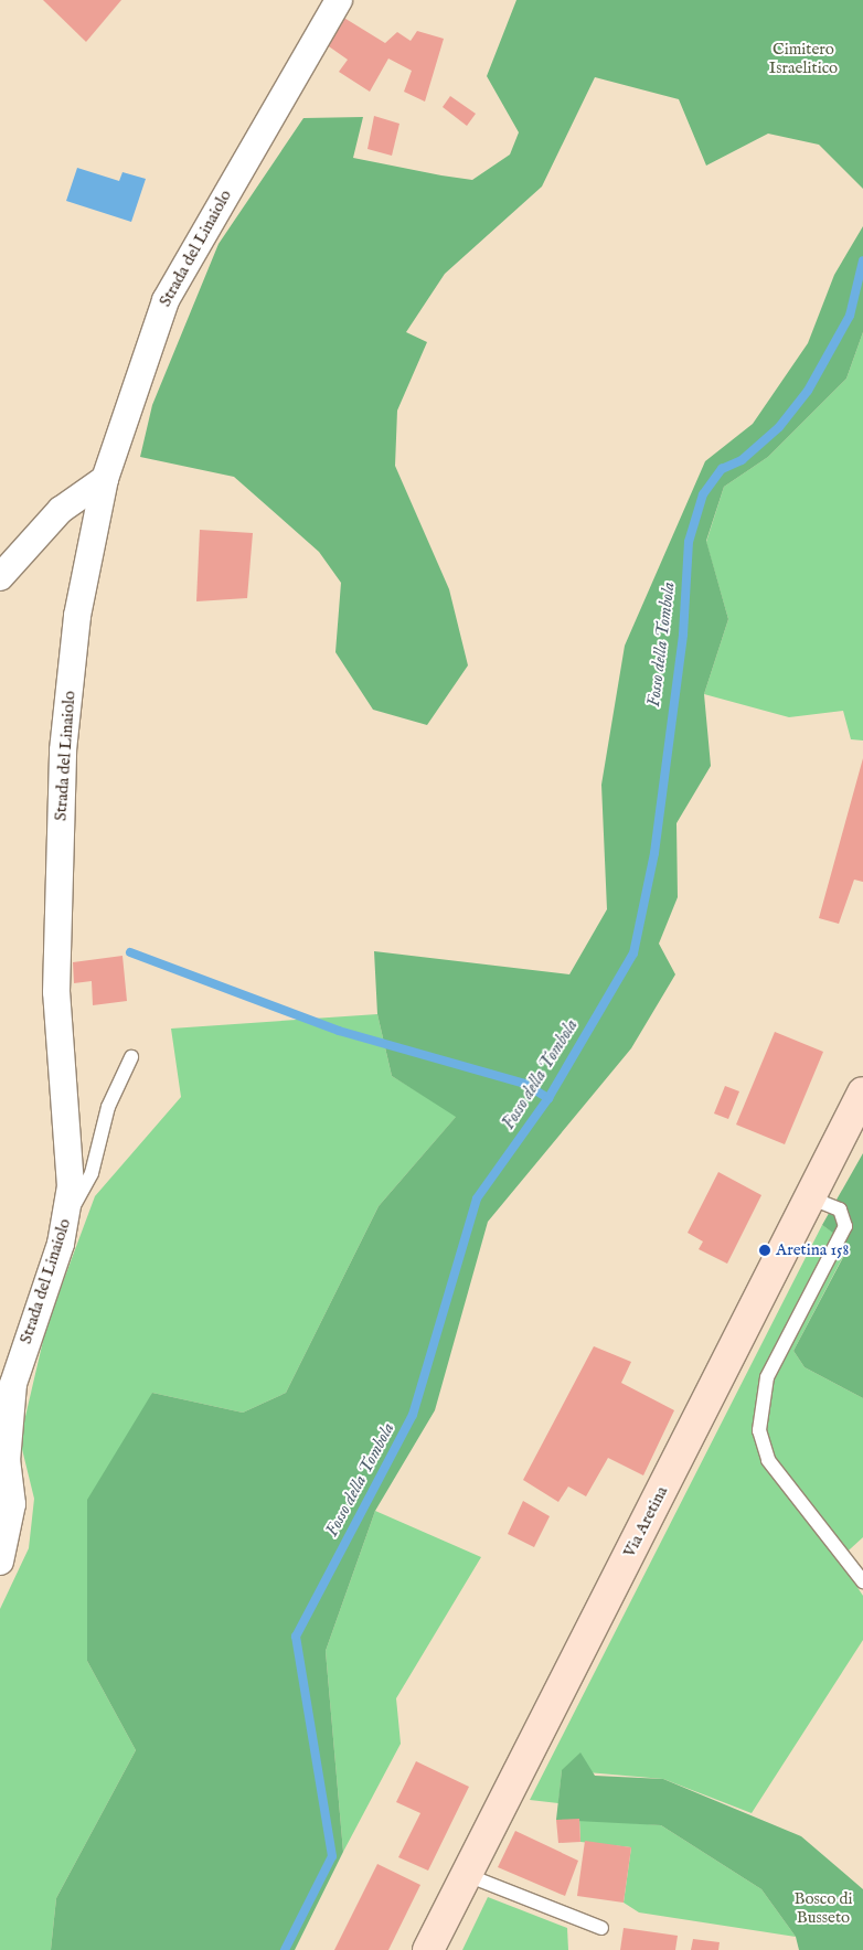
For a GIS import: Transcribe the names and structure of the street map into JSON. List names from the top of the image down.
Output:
{
  "streets": {
    "main road": ["Via Aretina"],
    "street": ["Strada del Linaiolo"]
  },
  "water": ["Fosso della Tombola"],
  "parks": ["Cimitero Israelitico", "Bosco di Busseto"],
  "places": ["Aretina 158"]
}
